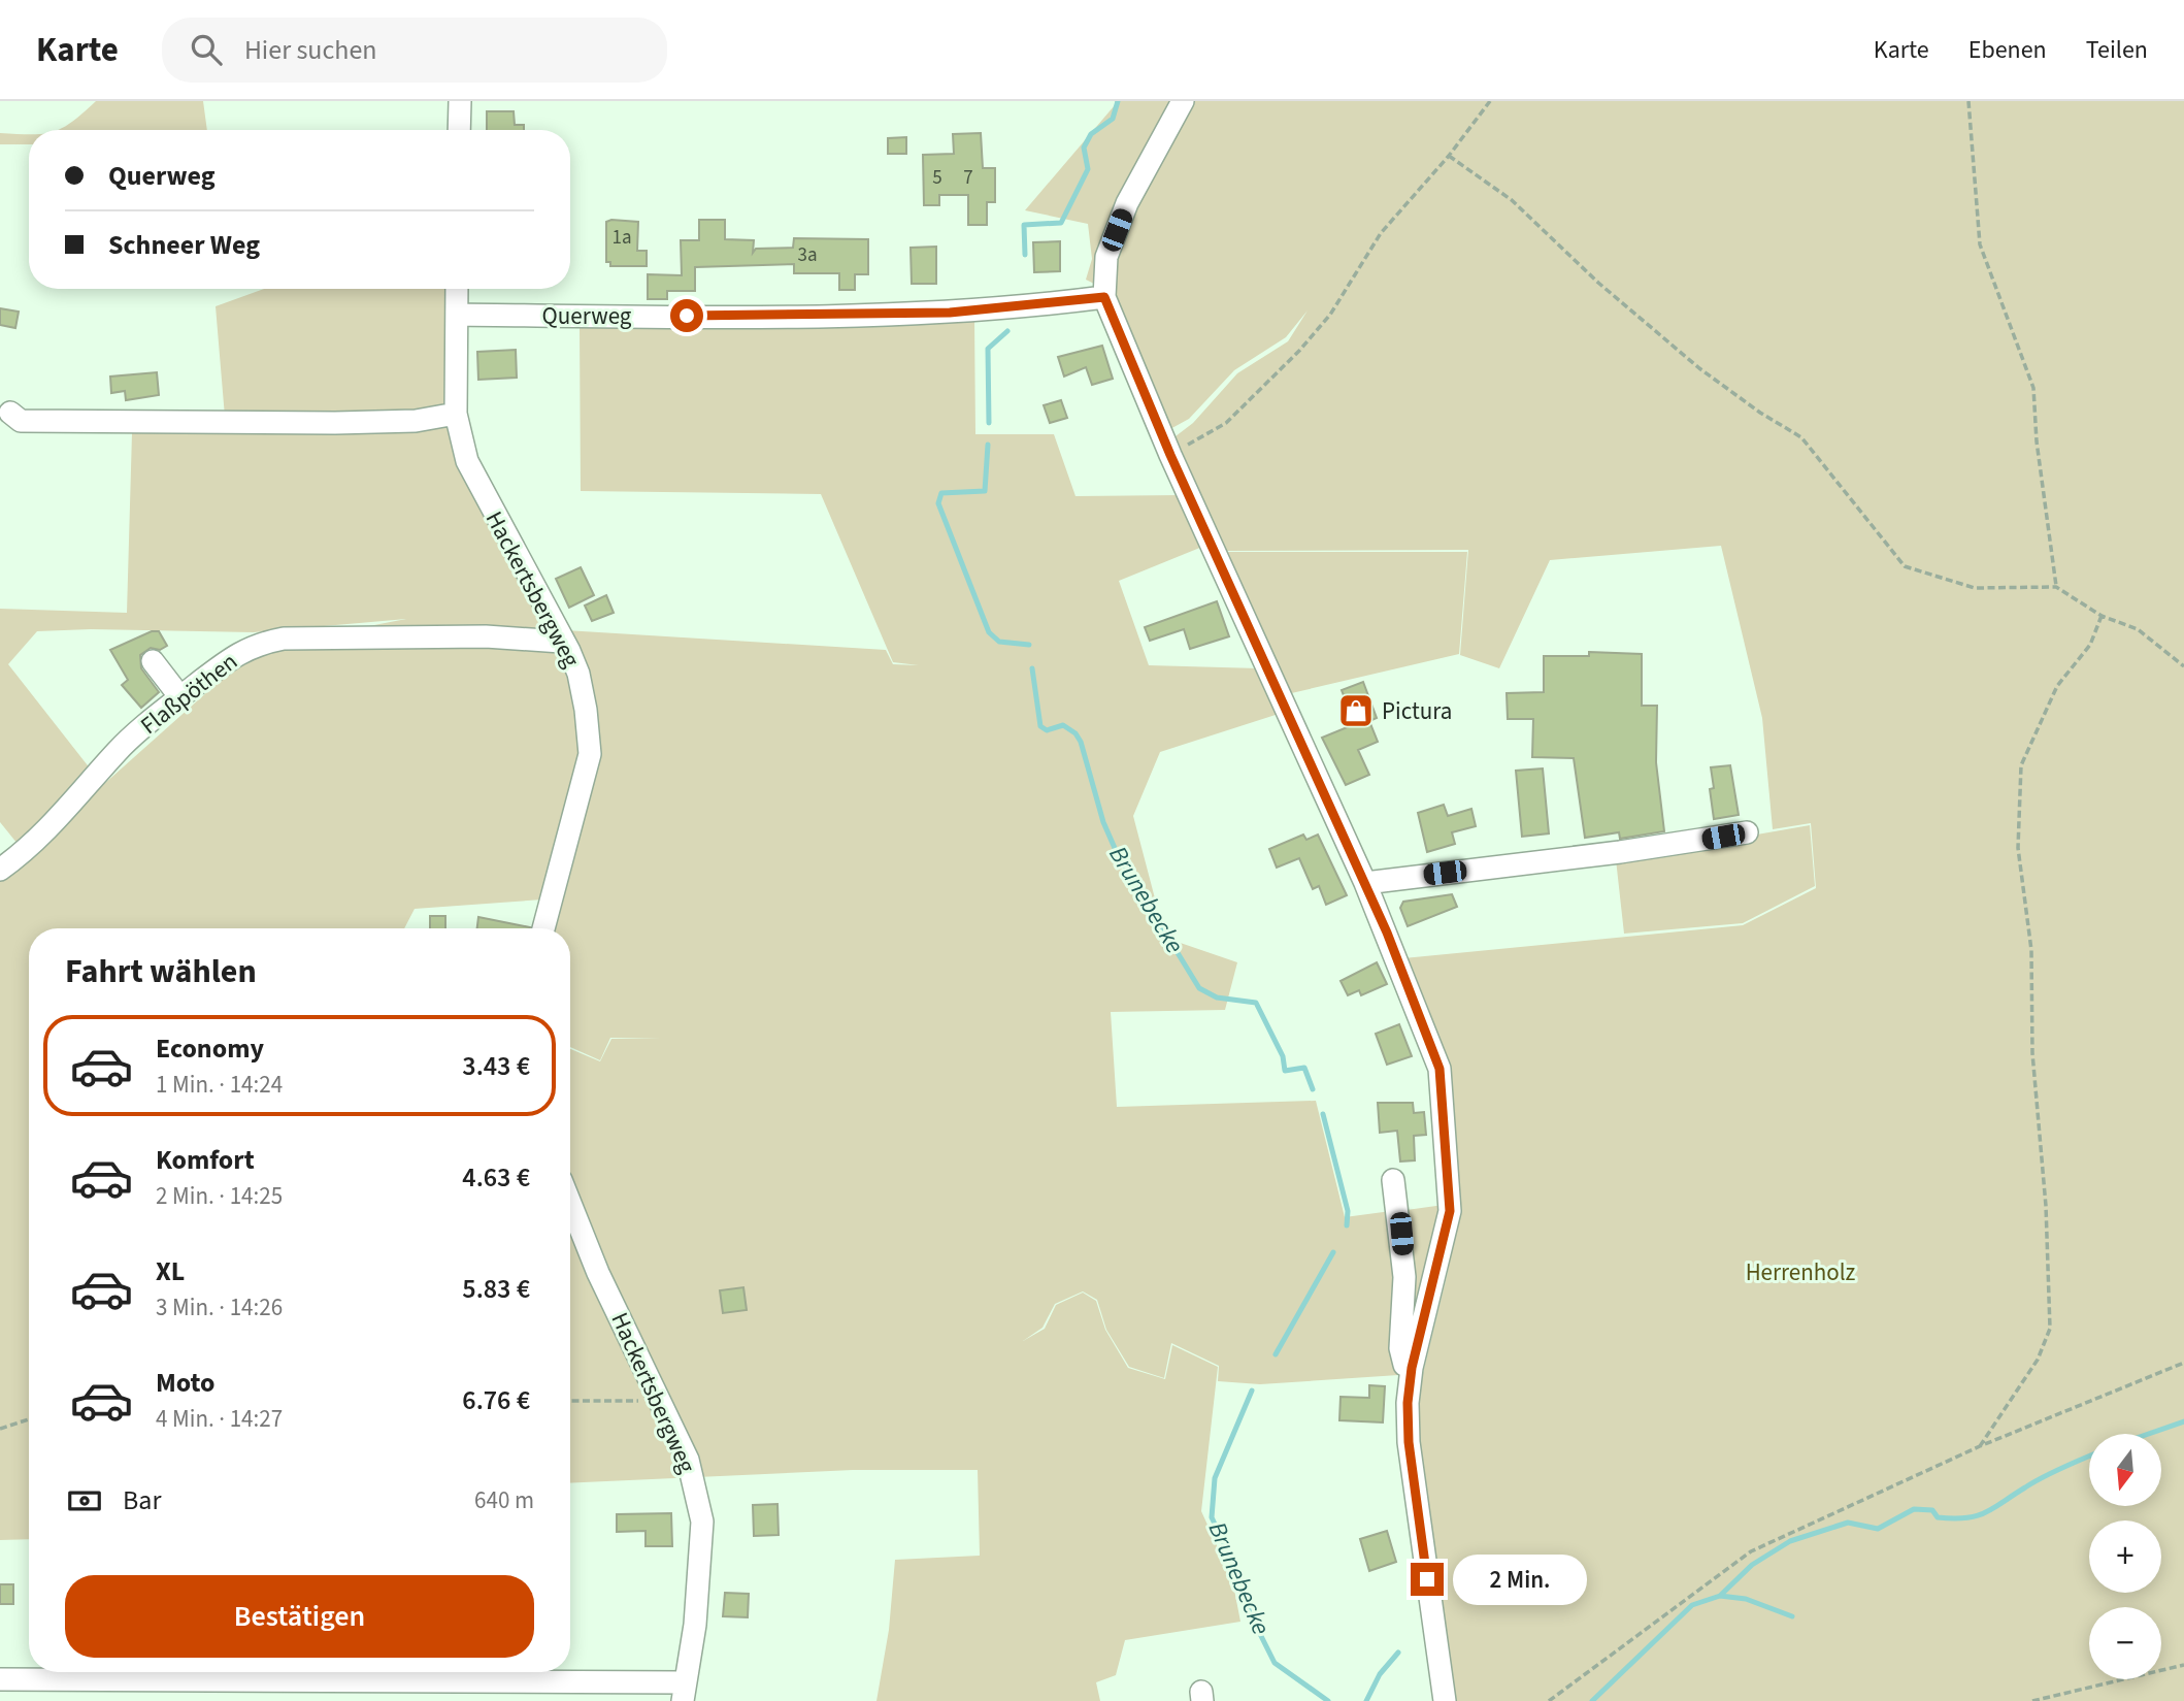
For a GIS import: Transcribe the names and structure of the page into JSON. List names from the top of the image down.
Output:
{
  "streets": {
    "street": ["Querweg", "Hackertsbergweg", "Flaßpöthen"]
  },
  "crossings": [
    ["Querweg", "Hackertsbergweg"],
    ["Hackertsbergweg", "Flaßpöthen"]
  ],
  "water": ["Brunebecke"],
  "parks": ["Herrenholz"],
  "places": {
    "shop": ["Pictura"]
  },
  "house_numbers": [
    "5",
    "7",
    "1a",
    "3a"
  ],
  "north": "bottom",
  "page": {
    "header": "Karte",
    "search": "Hier suchen",
    "nav": ["Karte", "Ebenen", "Teilen"],
    "banner": ["Querweg", "Schneer Weg"],
    "heading": "Fahrt wählen",
    "list": [
      {
        "name": "Economy",
        "note": "1 Min. · 14:24",
        "value": "3.43 €"
      },
      {
        "name": "Komfort",
        "note": "2 Min. · 14:25",
        "value": "4.63 €"
      },
      {
        "name": "XL",
        "note": "3 Min. · 14:26",
        "value": "5.83 €"
      },
      {
        "name": "Moto",
        "note": "4 Min. · 14:27",
        "value": "6.76 €"
      }
    ],
    "map_buttons": ["+", "−"],
    "pay": ["Bar", "640 m"],
    "bubble": "2 Min.",
    "buttons": "Bestätigen"
  }
}
